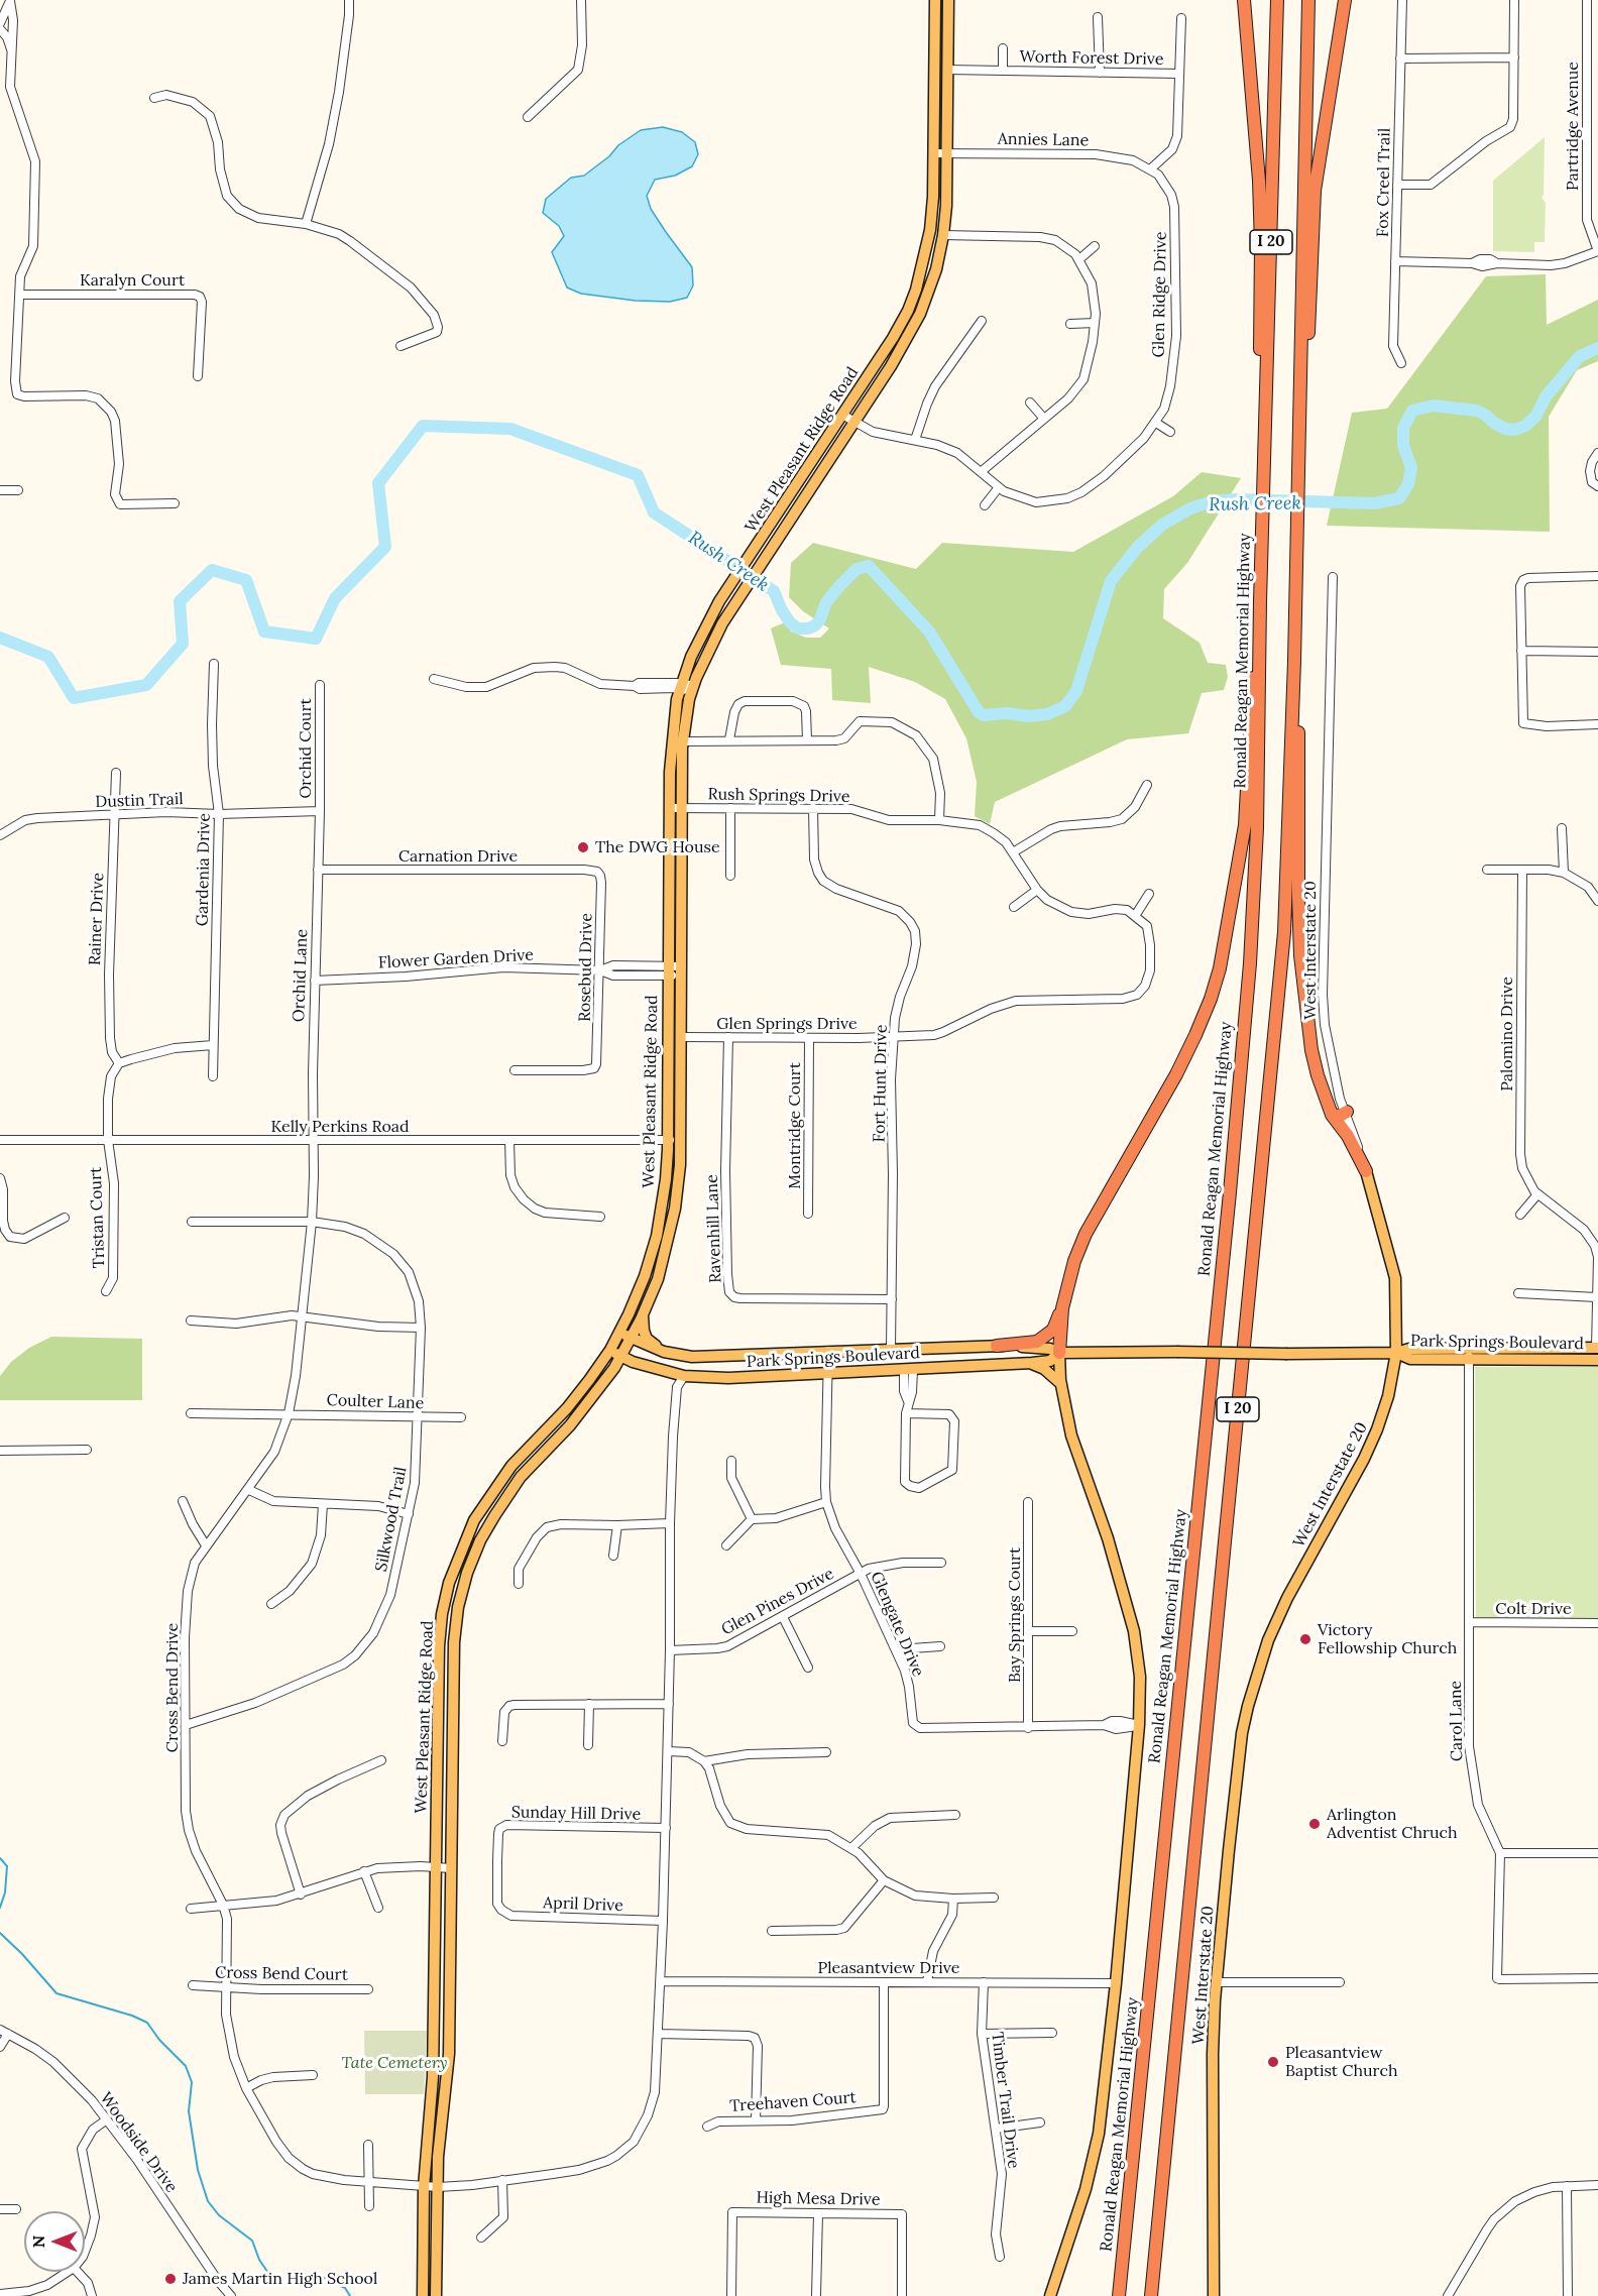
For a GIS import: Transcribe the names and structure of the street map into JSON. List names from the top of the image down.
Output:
{
  "streets": {
    "highway": ["I 20", "Ronald Reagan Memorial Highway"],
    "main road": ["West Pleasant Ridge Road", "West Interstate 20", "Park Springs Boulevard"],
    "street": [
      "Worth Forest Drive",
      "Partridge Avenue",
      "Annies Lane",
      "Fox Creel Trail",
      "Karalyn Court",
      "Glen Ridge Drive",
      "Orchid Court",
      "Rush Springs Drive",
      "Dustin Trail",
      "Carnation Drive",
      "Gardenia Drive",
      "Rainer Drive",
      "Flower Garden Drive",
      "Rosebud Drive",
      "Orchid Lane",
      "Glen Springs Drive",
      "Palomino Drive",
      "Fort Hunt Drive",
      "Montridge Court",
      "Kelly Perkins Road",
      "Tristan Court",
      "Ravenhill Lane",
      "Coulter Lane",
      "Silkwood Trail",
      "Glen Pines Drive",
      "Colt Drive",
      "Bay Springs Court",
      "Glengate Drive",
      "Cross Bend Drive",
      "Carol Lane",
      "Sunday Hill Drive",
      "April Drive",
      "Pleasantview Drive",
      "Cross Bend Court",
      "Timber Trail Drive",
      "Treehaven Court",
      "Woodside Drive",
      "High Mesa Drive"
    ]
  },
  "crossings": [
    ["Worth Forest Drive", "West Pleasant Ridge Road"],
    ["Annies Lane", "Glen Ridge Drive"],
    ["Annies Lane", "West Pleasant Ridge Road"],
    ["Glen Ridge Drive", "West Pleasant Ridge Road"],
    ["West Pleasant Ridge Road", "Rush Springs Drive"],
    ["West Pleasant Ridge Road", "Flower Garden Drive"],
    ["West Pleasant Ridge Road", "Glen Springs Drive"],
    ["West Pleasant Ridge Road", "Kelly Perkins Road"],
    ["West Pleasant Ridge Road", "Park Springs Boulevard"],
    ["West Pleasant Ridge Road", "Cross Bend Drive"],
    ["Orchid Court", "Dustin Trail"],
    ["Orchid Court", "Orchid Lane"],
    ["Rush Springs Drive", "Glen Springs Drive"],
    ["Rush Springs Drive", "Fort Hunt Drive"],
    ["Dustin Trail", "Gardenia Drive"],
    ["Dustin Trail", "Rainer Drive"],
    ["Dustin Trail", "Orchid Lane"],
    ["Carnation Drive", "Rosebud Drive"],
    ["Carnation Drive", "Orchid Lane"],
    ["Rainer Drive", "Tristan Court"],
    ["West Interstate 20", "Park Springs Boulevard"],
    ["Flower Garden Drive", "Rosebud Drive"],
    ["Flower Garden Drive", "Orchid Lane"],
    ["Orchid Lane", "Kelly Perkins Road"],
    ["Orchid Lane", "Cross Bend Drive"],
    ["Glen Springs Drive", "Fort Hunt Drive"],
    ["Glen Springs Drive", "Montridge Court"],
    ["Glen Springs Drive", "Ravenhill Lane"],
    ["Palomino Drive", "Park Springs Boulevard"],
    ["Fort Hunt Drive", "Ravenhill Lane"],
    ["Fort Hunt Drive", "Park Springs Boulevard"],
    ["Kelly Perkins Road", "Tristan Court"],
    ["Kelly Perkins Road", "Cross Bend Drive"],
    ["Park Springs Boulevard", "Glengate Drive"],
    ["Park Springs Boulevard", "Carol Lane"],
    ["Coulter Lane", "Silkwood Trail"],
    ["Coulter Lane", "Cross Bend Drive"],
    ["Silkwood Trail", "Cross Bend Drive"],
    ["Glen Pines Drive", "Glengate Drive"],
    ["Colt Drive", "Carol Lane"],
    ["Bay Springs Court", "Glengate Drive"],
    ["Cross Bend Drive", "Cross Bend Court"],
    ["Sunday Hill Drive", "April Drive"],
    ["Pleasantview Drive", "Timber Trail Drive"],
    ["Pleasantview Drive", "Treehaven Court"]
  ],
  "water": ["Rush Creek"],
  "parks": ["Tate Cemetery"],
  "places": [
    "The DWG House",
    "Victory Fellowship Church",
    "Arlington Adventist Chruch",
    "Pleasantview Baptist Church",
    "James Martin High School"
  ],
  "north": "left"
}
